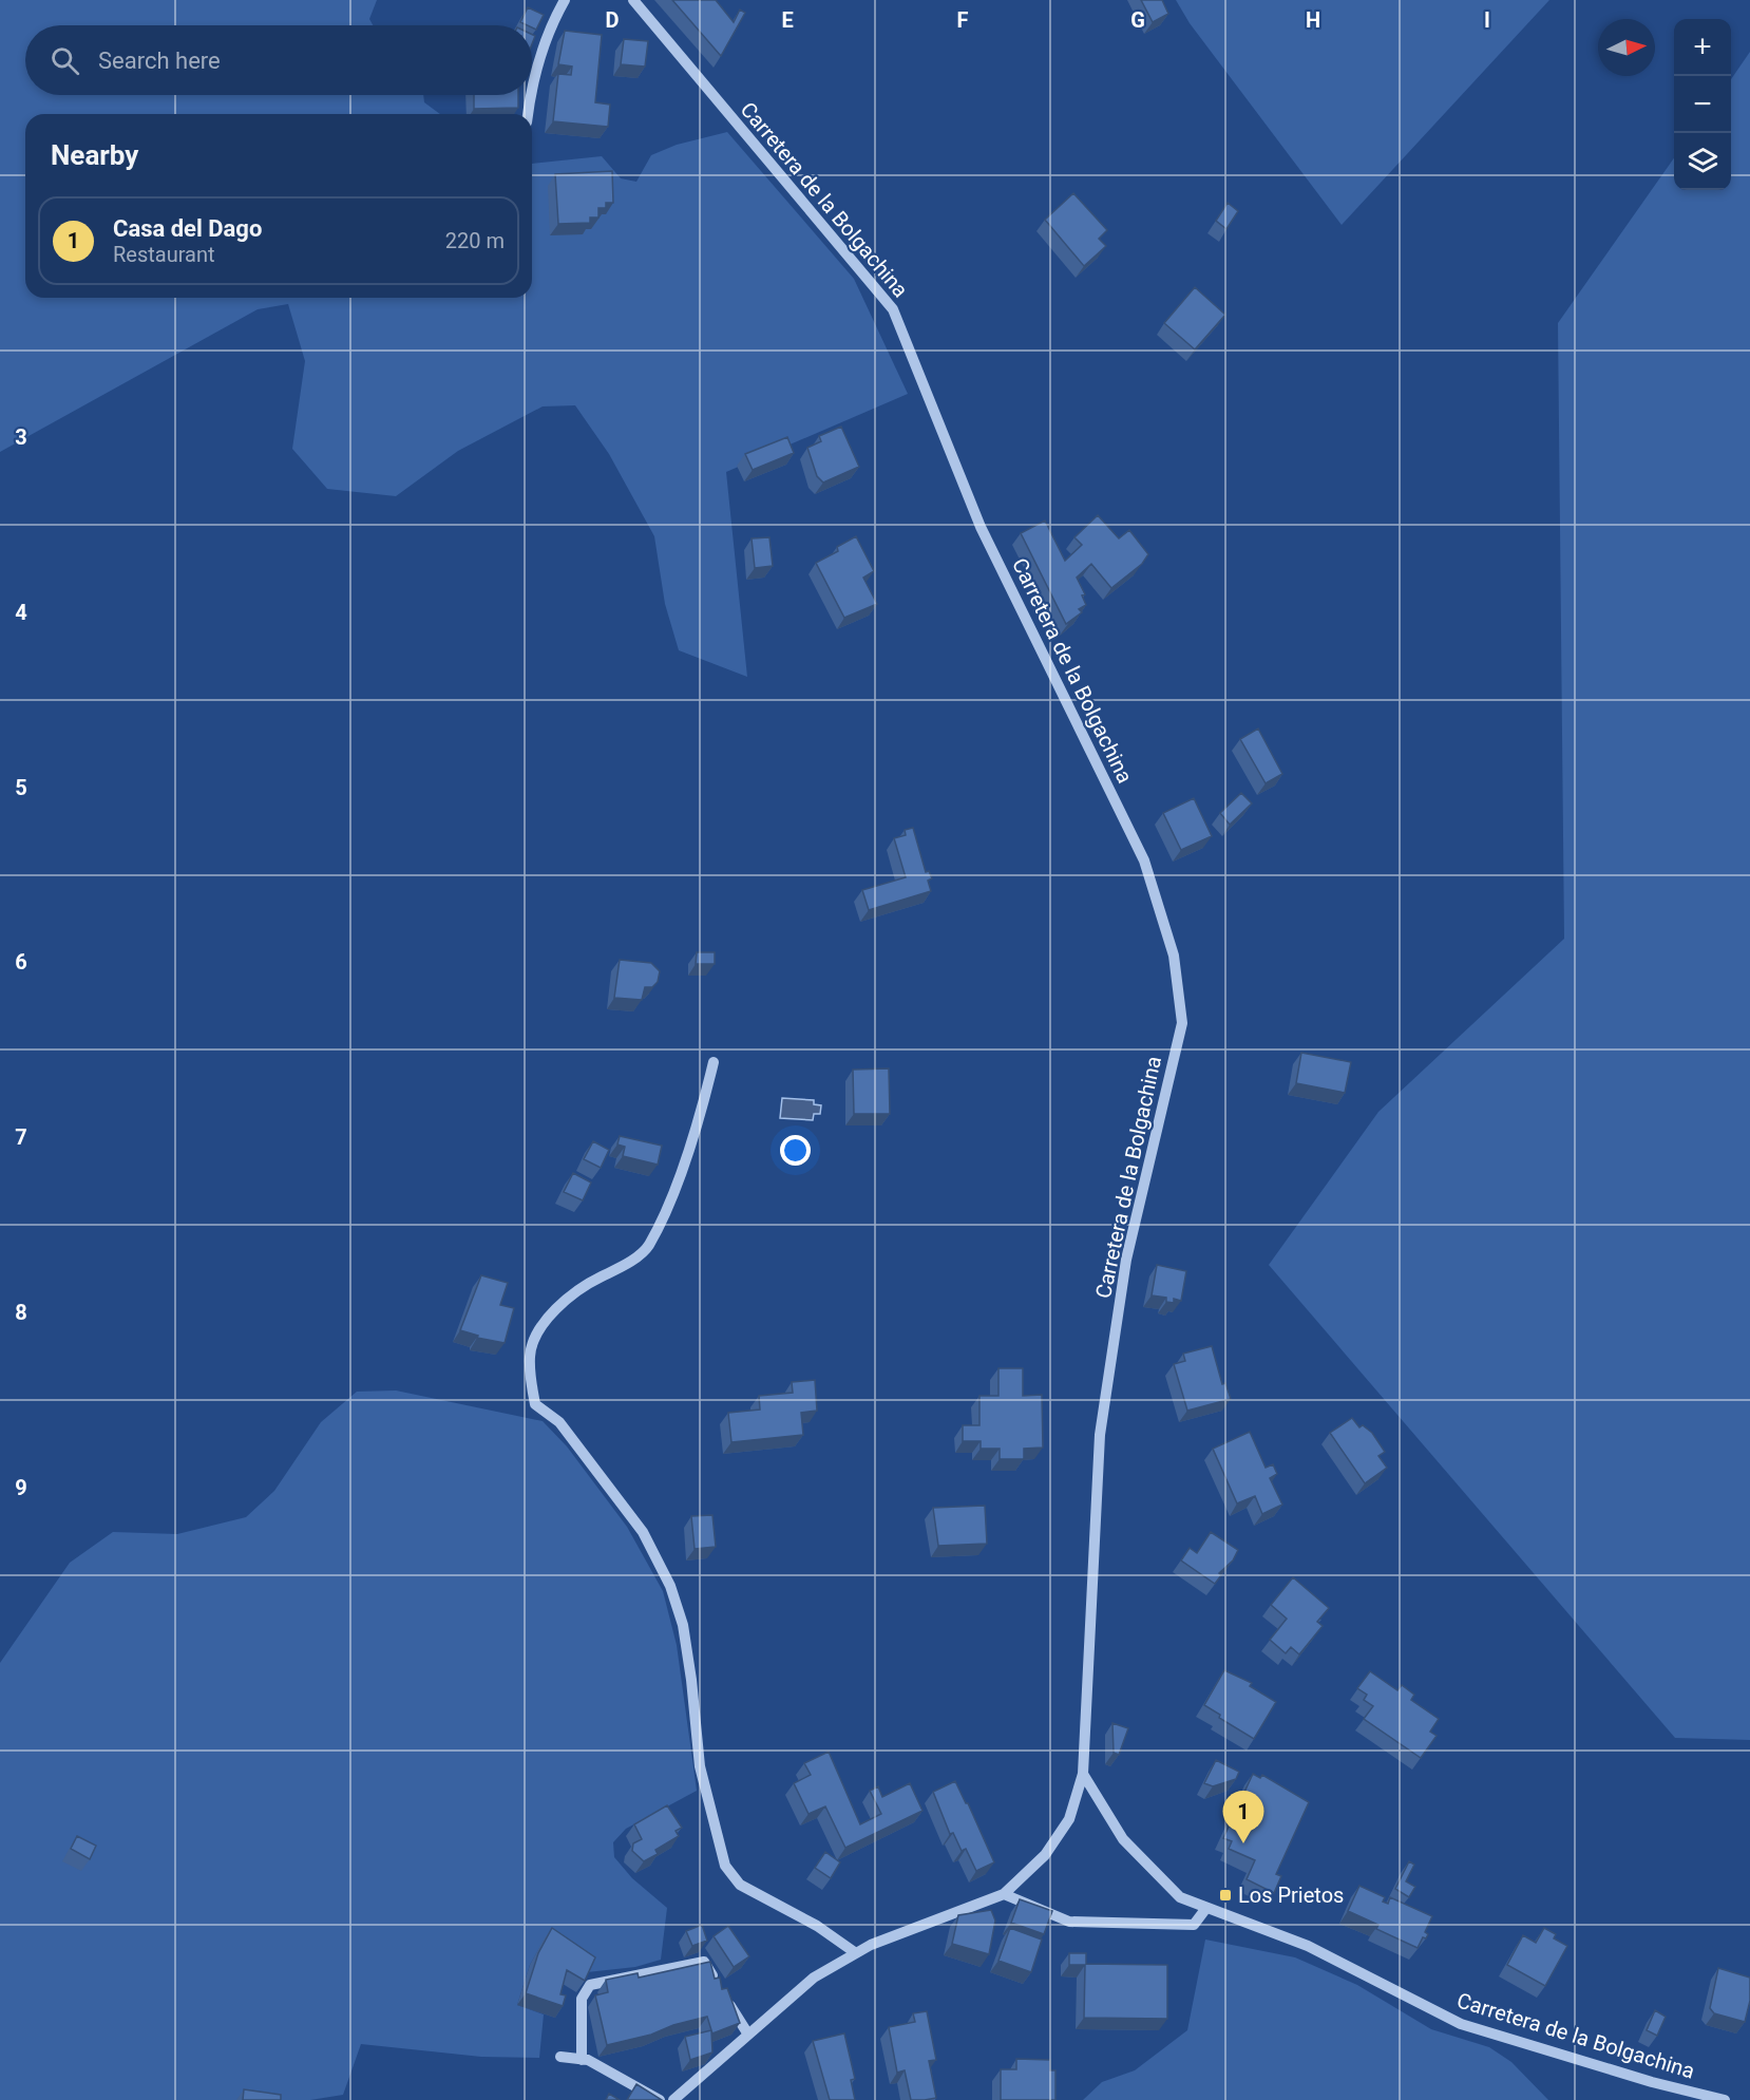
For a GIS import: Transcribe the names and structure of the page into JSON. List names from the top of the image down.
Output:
{
  "streets": {
    "street": ["Carretera de la Bolgachina"]
  },
  "places": {
    "transit": ["Los Prietos"]
  },
  "north": "right",
  "page": {
    "map_buttons": ["+", "−"],
    "search": "Search here",
    "heading": "Nearby",
    "list": [
      {
        "mark": "1",
        "name": "Casa del Dago",
        "note": "Restaurant",
        "value": "220 m"
      }
    ],
    "pins": "1"
  },
  "grid": {
    "columns": [
      "D",
      "E",
      "F",
      "G",
      "H",
      "I"
    ],
    "rows": [
      "3",
      "4",
      "5",
      "6",
      "7",
      "8",
      "9"
    ]
  }
}
